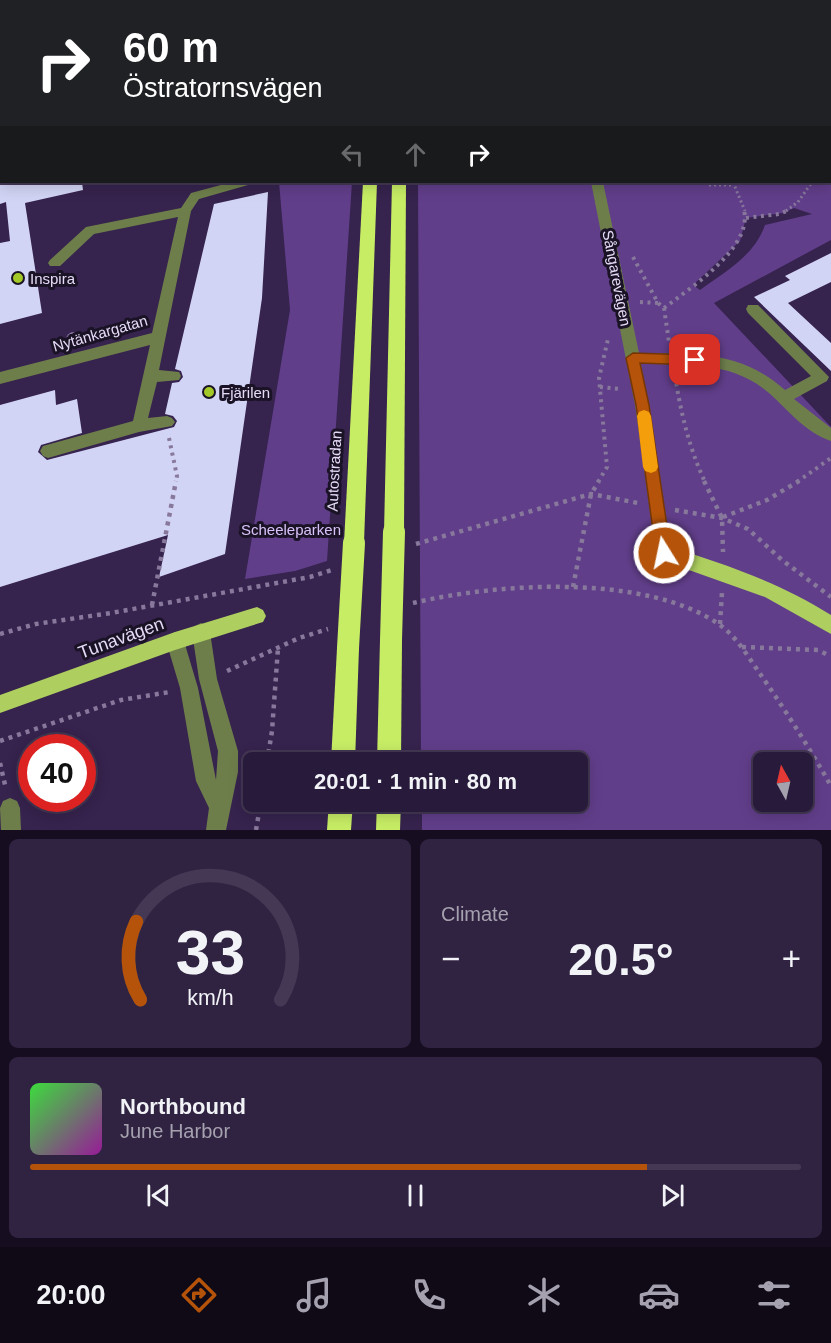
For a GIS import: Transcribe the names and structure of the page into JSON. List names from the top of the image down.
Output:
{
  "streets": {
    "highway": ["Autostradan"],
    "main road": ["Tunavägen"],
    "street": ["Sångarevägen", "Nytänkargatan"]
  },
  "parks": ["Scheeleparken"],
  "places": ["Inspira", "Fjärilen"],
  "north": "top",
  "page": {
    "turn": ["60 m", "Östratornsvägen"],
    "limit": "40",
    "trip": "20:01 · 1 min · 80 m",
    "tile": "Climate",
    "heat": ["−", "20.5°", "+"],
    "song": ["Northbound", "June Harbor"],
    "tabs": "20:00",
    "gauge": ["33", "km/h"]
  }
}
